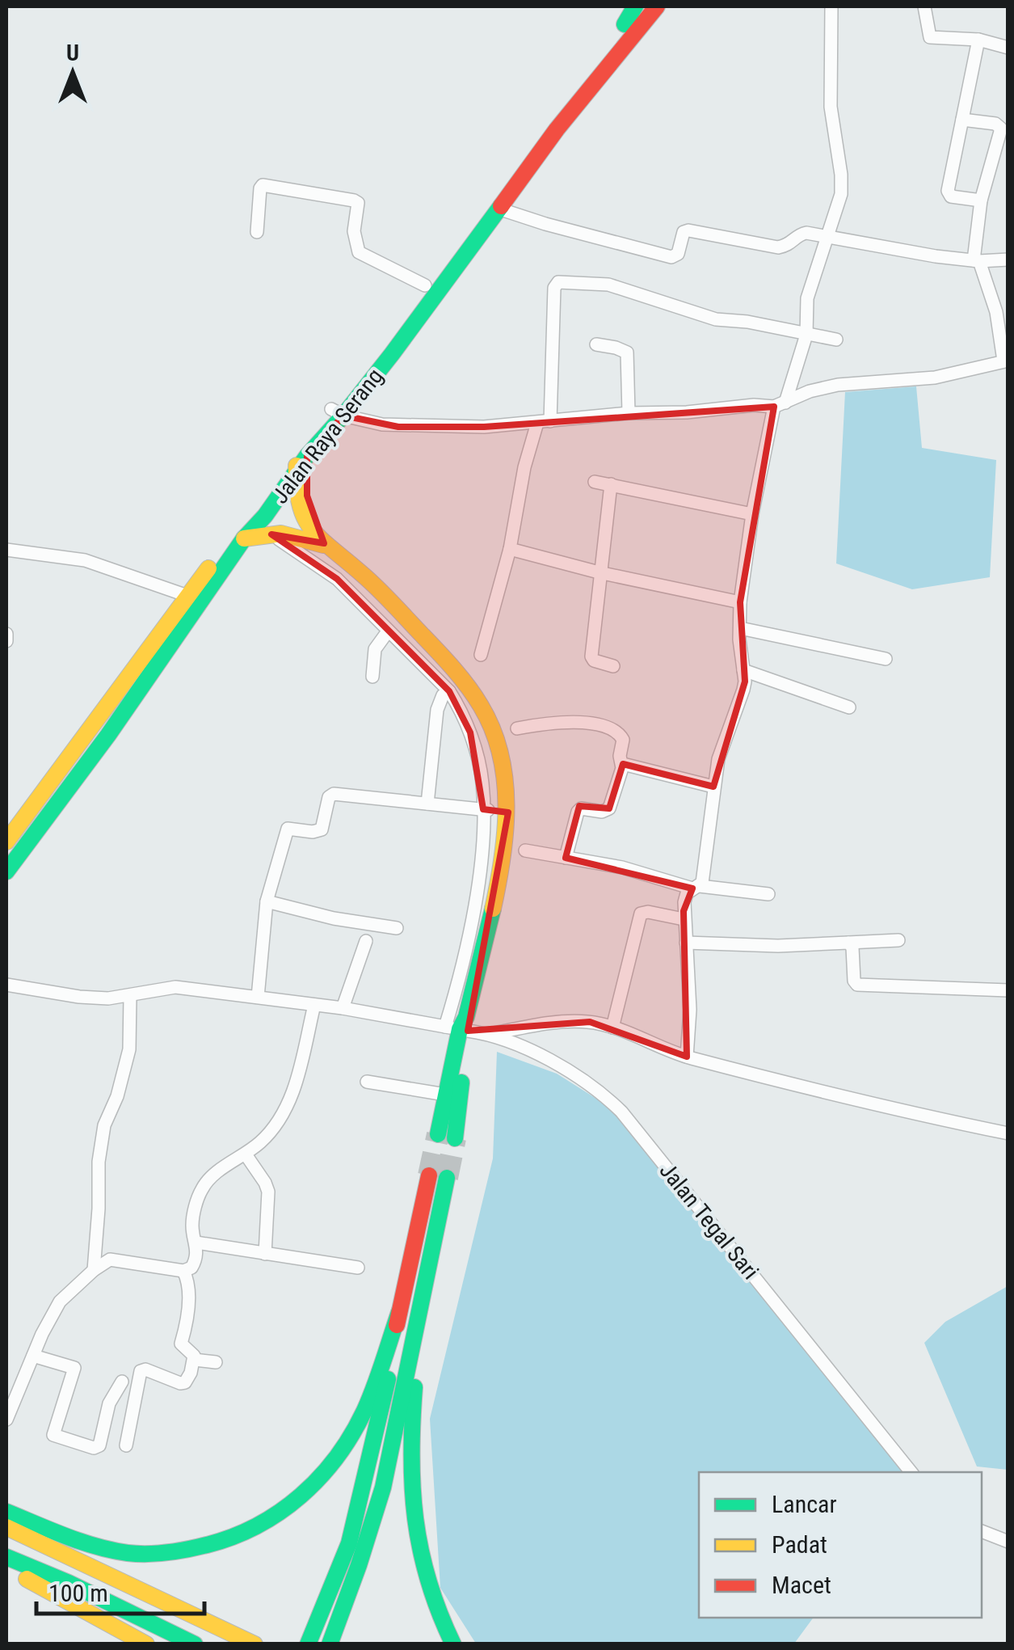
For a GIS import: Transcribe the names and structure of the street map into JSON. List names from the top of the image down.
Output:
{
  "streets": {
    "highway": ["Jalan Raya Serang"],
    "street": ["Jalan Tegal Sari"]
  },
  "legend": ["Lancar", "Padat", "Macet"],
  "scale_bar": "100 m",
  "north": "top"
}
